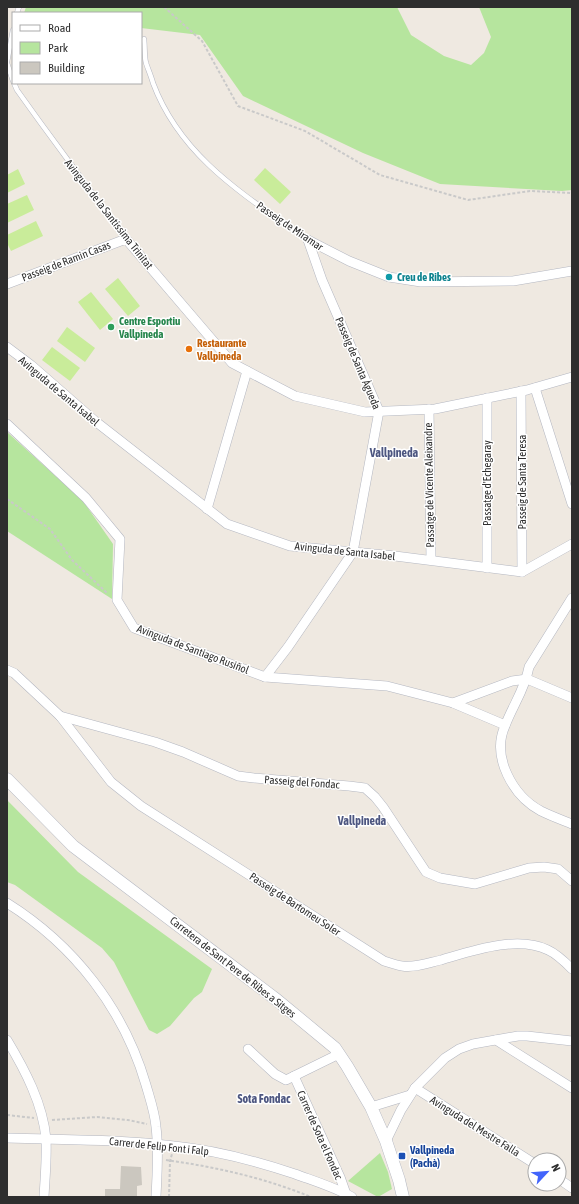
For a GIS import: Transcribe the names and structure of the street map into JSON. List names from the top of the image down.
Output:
{
  "streets": {
    "street": [
      "Avinguda de la Santíssima Trinitat",
      "Passeig de Miramar",
      "Passeig de Ramin Casas",
      "Passeig de Santa Àgueda",
      "Avinguda de Santa Isabel",
      "Passeig de Santa Teresa",
      "Passatge d'Echegaray",
      "Passatge de Vicente Aleixandre",
      "Avinguda de Santiago Rusiñol",
      "Passeig del Fondac",
      "Passeig de Bartomeu Soler",
      "Carretera de Sant Pere de Ribes a Sitges",
      "Avinguda del Mestre Falla",
      "Carrer de Sota el Fondac",
      "Carrer de Felip Font i Falp"
    ]
  },
  "crossings": [
    ["Avinguda de la Santíssima Trinitat", "Passeig de Ramin Casas"],
    ["Avinguda de la Santíssima Trinitat", "Passeig de Santa Àgueda"],
    ["Avinguda de la Santíssima Trinitat", "Passeig de Santa Teresa"],
    ["Avinguda de la Santíssima Trinitat", "Passatge d'Echegaray"],
    ["Avinguda de la Santíssima Trinitat", "Passatge de Vicente Aleixandre"],
    ["Passeig de Miramar", "Passeig de Santa Àgueda"],
    ["Passeig de Santa Àgueda", "Avinguda de Santa Isabel"],
    ["Passeig de Santa Àgueda", "Avinguda de Santiago Rusiñol"],
    ["Avinguda de Santa Isabel", "Passeig de Santa Teresa"],
    ["Avinguda de Santa Isabel", "Passatge d'Echegaray"],
    ["Avinguda de Santa Isabel", "Passatge de Vicente Aleixandre"],
    ["Passeig del Fondac", "Passeig de Bartomeu Soler"],
    ["Carretera de Sant Pere de Ribes a Sitges", "Carrer de Sota el Fondac"],
    ["Carrer de Sota el Fondac", "Carrer de Felip Font i Falp"]
  ],
  "districts": ["Vallpineda", "Vallpineda", "Sota Fondac"],
  "places": {
    "other": ["Creu de Ribes", "Centre Esportiu Vallpineda", "Restaurante Vallpineda"],
    "transit": ["Vallpineda (Pachà)"]
  },
  "legend": ["Road", "Park", "Building"],
  "north": "top right"
}
